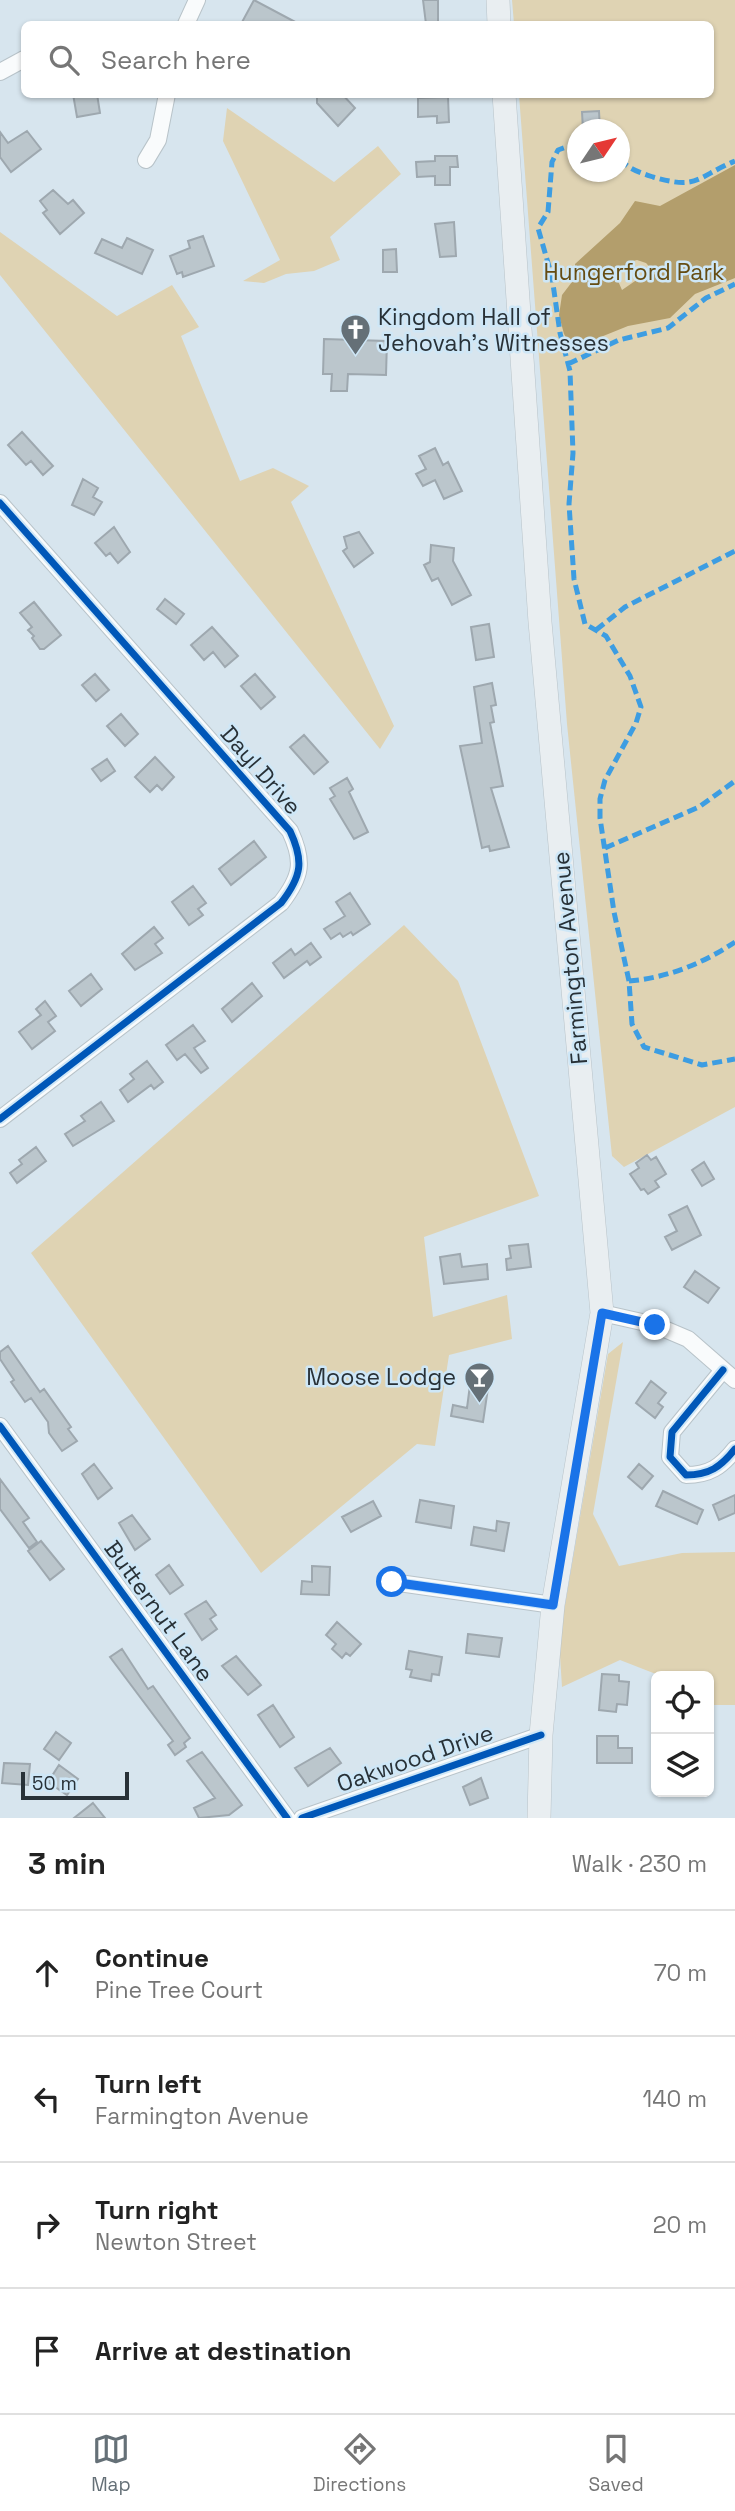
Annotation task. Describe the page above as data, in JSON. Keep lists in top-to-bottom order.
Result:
{
  "streets": {
    "main road": ["Farmington Avenue"],
    "street": ["Dayl Drive", "Butternut Lane", "Oakwood Drive"]
  },
  "crossings": [
    ["Farmington Avenue", "Oakwood Drive"]
  ],
  "parks": ["Hungerford Park"],
  "places": {
    "church": ["Kingdom Hall of Jehovah's Witnesses"],
    "bar": ["Moose Lodge"]
  },
  "scale_bar": "50 m",
  "north": "top right",
  "page": {
    "search": "Search here",
    "scale": "50 m",
    "heading": ["3 min", "Walk · 230 m"],
    "list": [
      ["Continue", "Pine Tree Court", "70 m"],
      ["Turn left", "Farmington Avenue", "140 m"],
      ["Turn right", "Newton Street", "20 m"],
      "Arrive at destination"
    ],
    "nav": ["Map", "Directions", "Saved"]
  }
}
